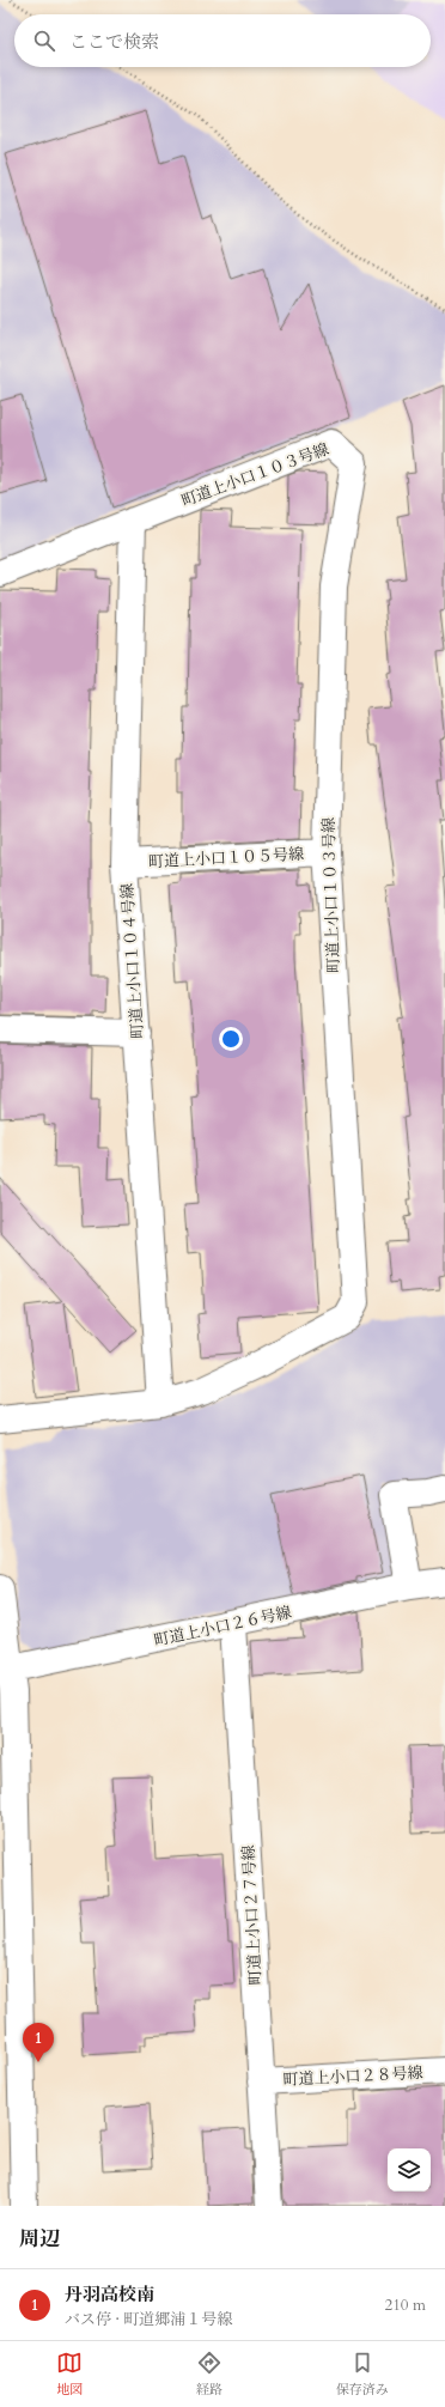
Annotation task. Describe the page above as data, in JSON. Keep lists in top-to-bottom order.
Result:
{
  "streets": {
    "street": [
      "町道上小口１０３号線",
      "町道上小口１０５号線",
      "町道上小口１０４号線",
      "町道上小口２６号線",
      "町道上小口２７号線",
      "町道上小口２８号線"
    ]
  },
  "crossings": [
    ["町道上小口１０３号線", "町道上小口１０５号線"],
    ["町道上小口１０３号線", "町道上小口１０４号線"],
    ["町道上小口１０５号線", "町道上小口１０４号線"],
    ["町道上小口２６号線", "町道上小口２７号線"],
    ["町道上小口２７号線", "町道上小口２８号線"]
  ],
  "page": {
    "search": "ここで検索",
    "pins": "1",
    "heading": "周辺",
    "list": [
      {
        "mark": "1",
        "name": "丹羽高校南",
        "note": "バス停 · 町道郷浦１号線",
        "value": "210 m"
      }
    ],
    "nav": ["地図", "経路", "保存済み"]
  }
}
